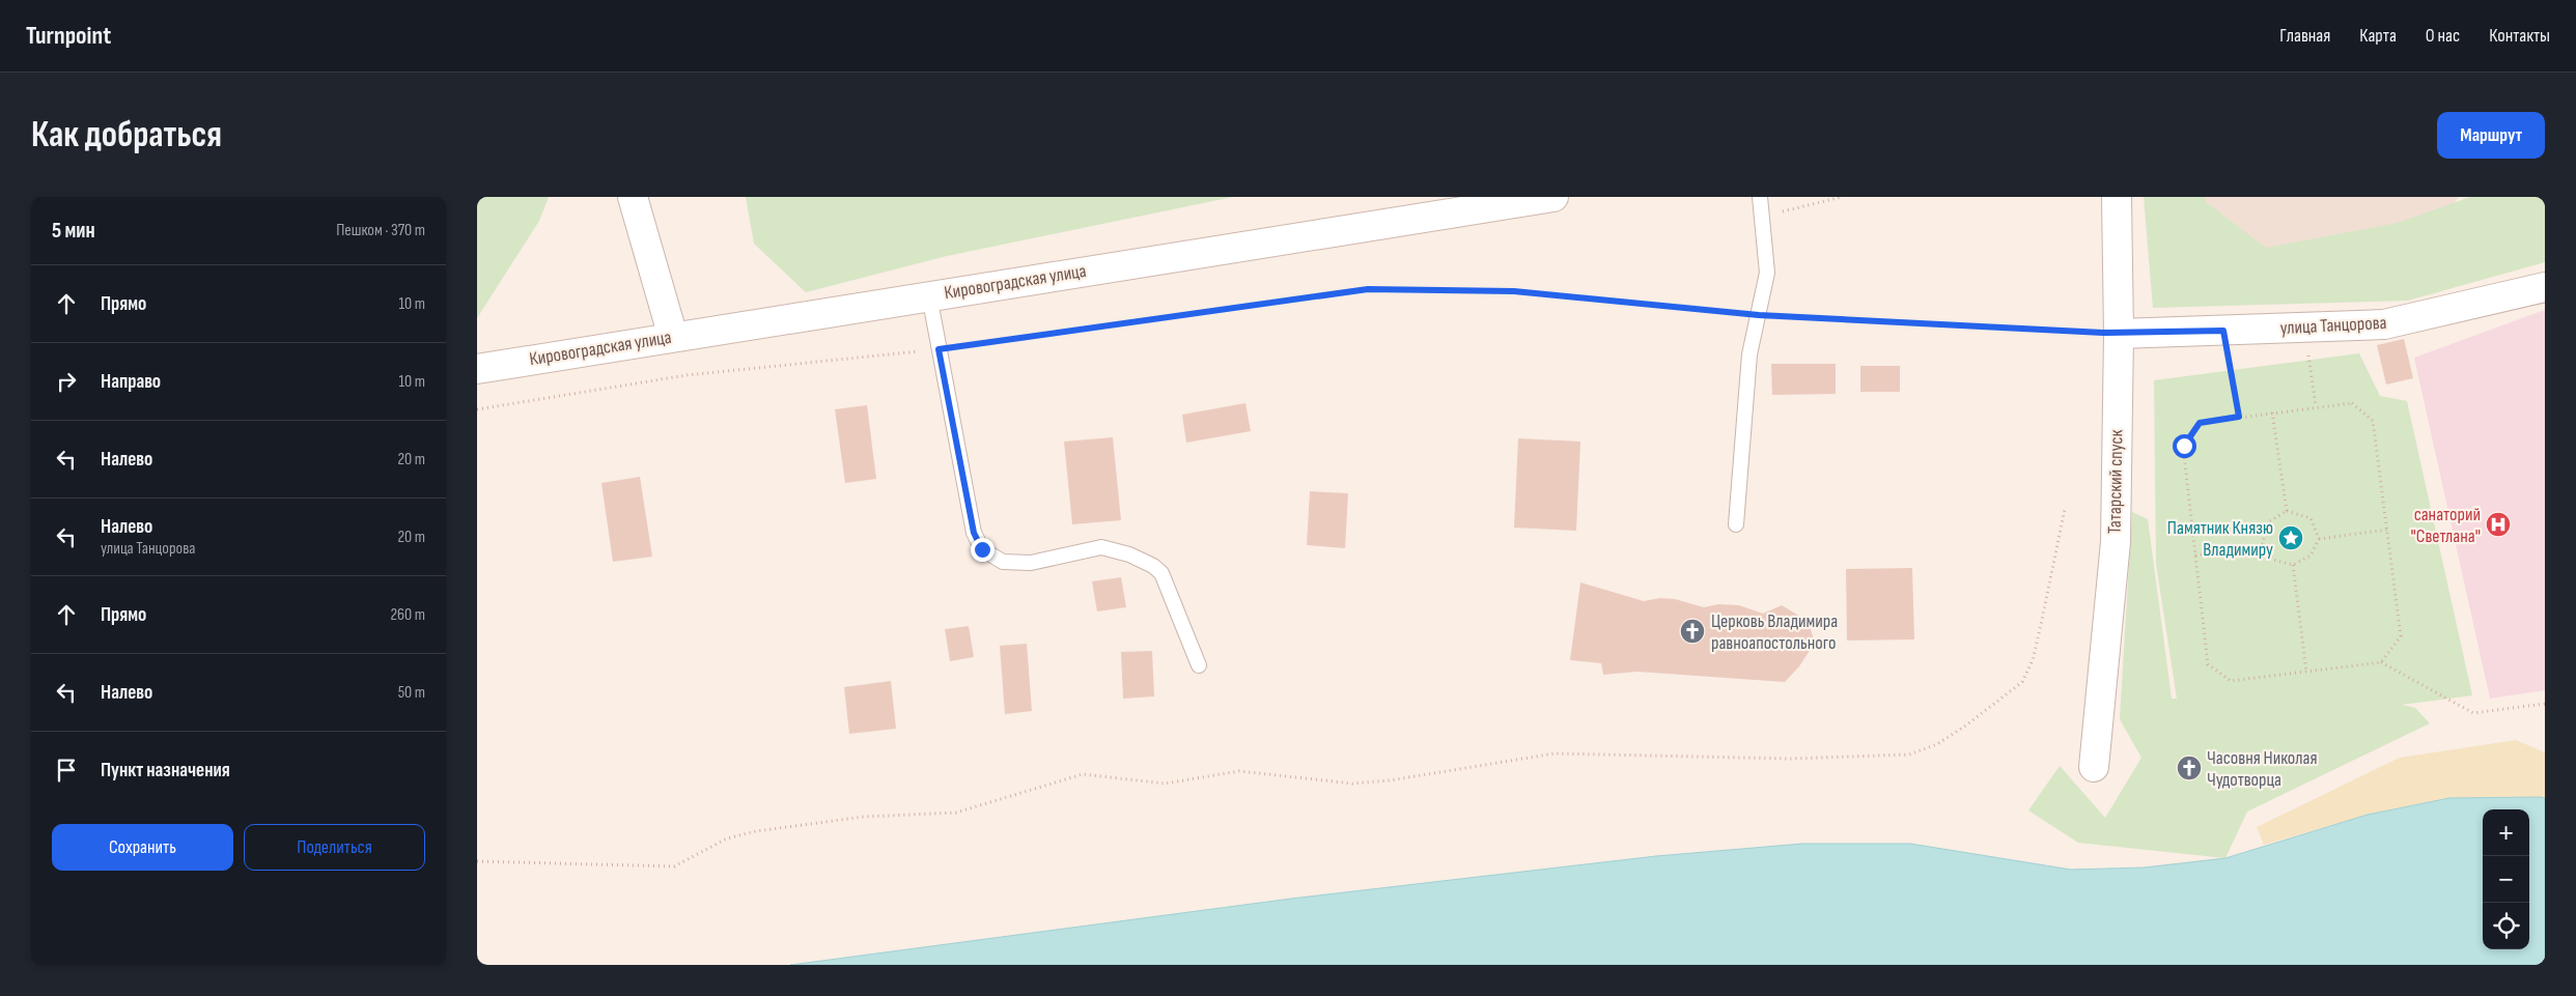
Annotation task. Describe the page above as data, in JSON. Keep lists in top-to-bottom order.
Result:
{
  "streets": {
    "street": ["Кировоградская улица", "улица Танцорова", "Татарский спуск"]
  },
  "crossings": [
    ["улица Танцорова", "Татарский спуск"]
  ],
  "places": {
    "hospital": ["санаторий \"Светлана\""],
    "place": ["Памятник Князю Владимиру"],
    "church": ["Церковь Владимира равноапостольного", "Часовня Николая Чудотворца"]
  },
  "page": {
    "header": "Turnpoint",
    "nav": [
      "Главная",
      "Карта",
      "О нас",
      "Контакты"
    ],
    "buttons": [
      "Маршрут",
      ["Сохранить", "Поделиться"]
    ],
    "title": "Как добраться",
    "heading": ["5 мин", "Пешком · 370 m"],
    "list": [
      ["Прямо", "10 m"],
      ["Направо", "10 m"],
      ["Налево", "20 m"],
      ["Налево", "улица Танцорова", "20 m"],
      ["Прямо", "260 m"],
      ["Налево", "50 m"],
      "Пункт назначения"
    ],
    "map_buttons": ["+", "−"]
  }
}
